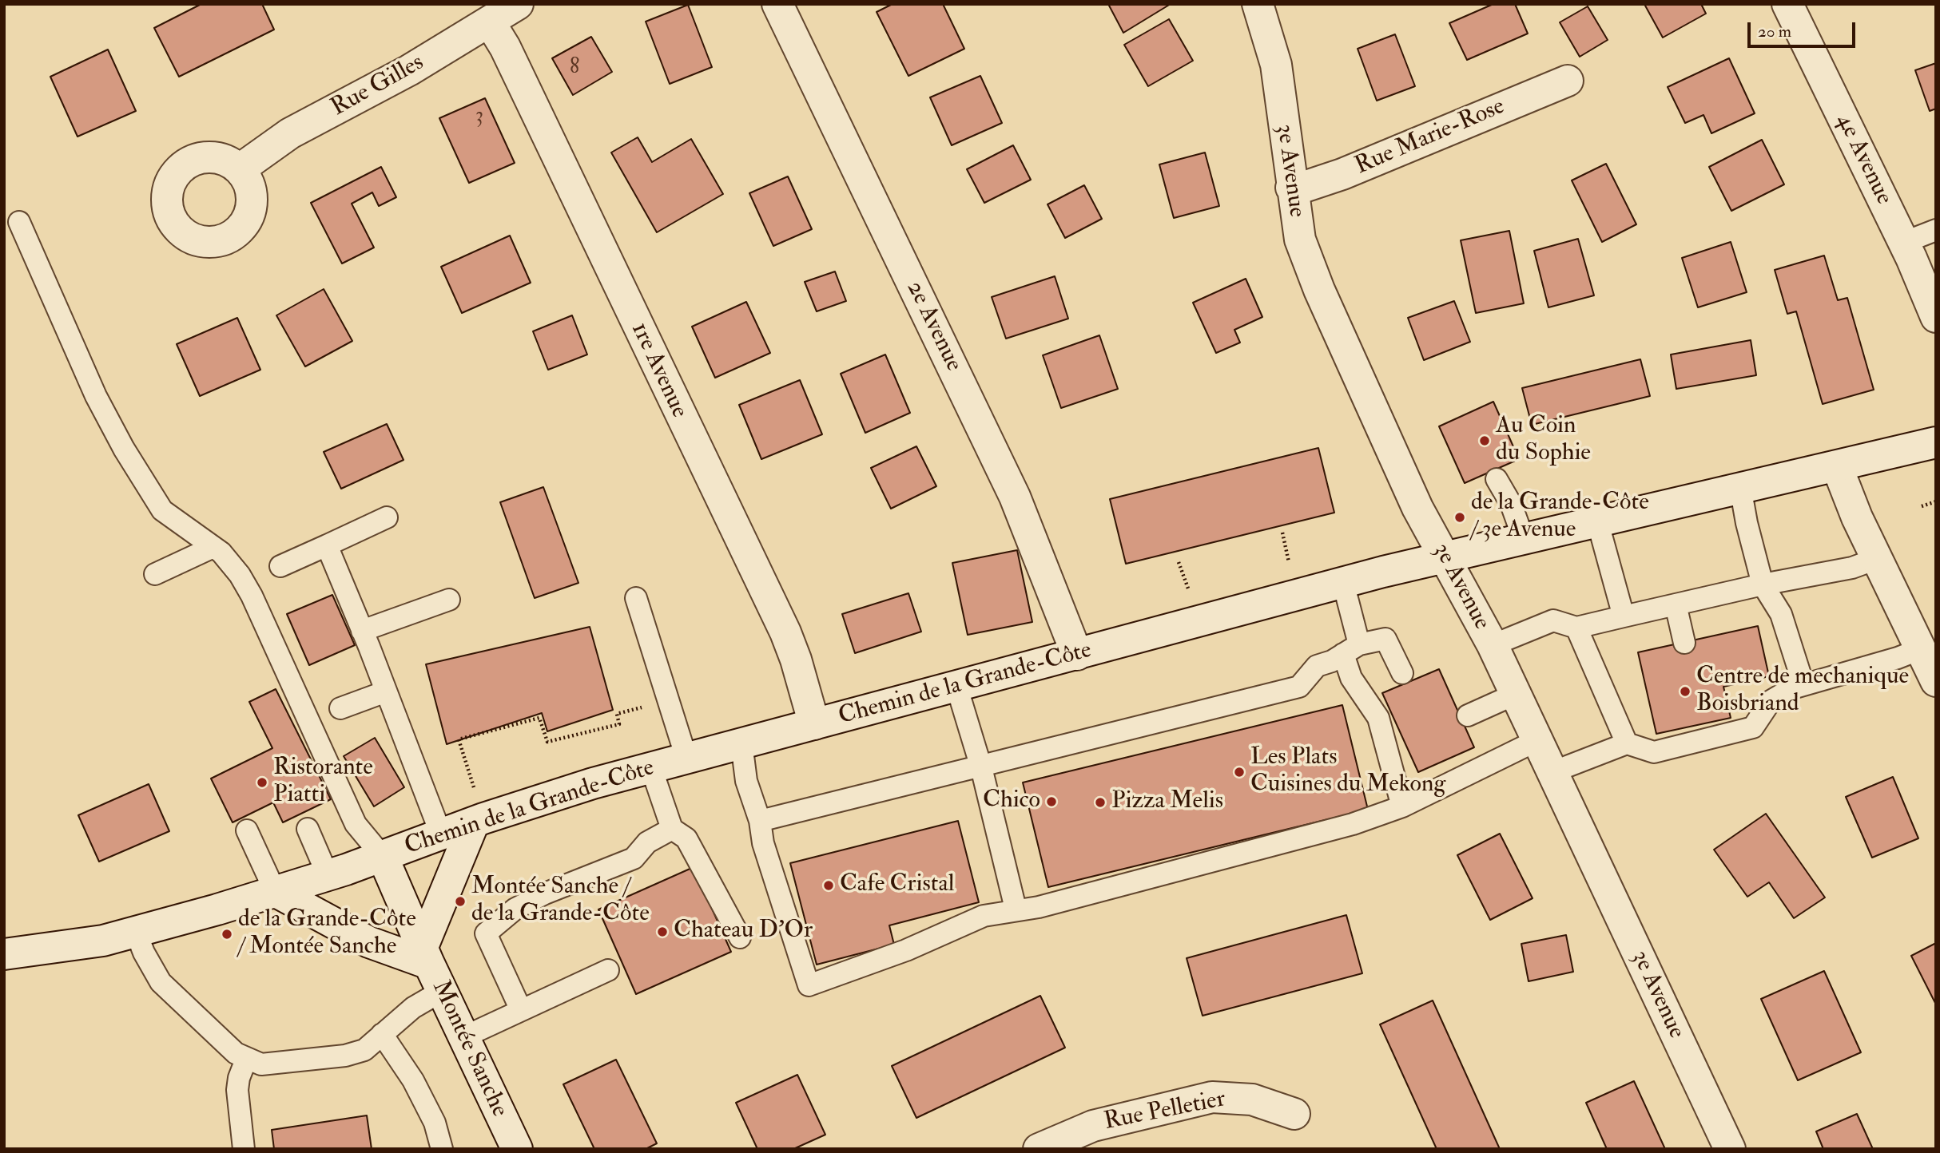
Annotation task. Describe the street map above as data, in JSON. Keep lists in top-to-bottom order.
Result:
{
  "streets": {
    "street": [
      "Rue Gilles",
      "Rue Marie-Rose",
      "4e Avenue",
      "3e Avenue",
      "2e Avenue",
      "1re Avenue",
      "Chemin de la Grande-Côte",
      "Montée Sanche",
      "Rue Pelletier"
    ]
  },
  "crossings": [
    ["Rue Gilles", "1re Avenue"],
    ["Rue Marie-Rose", "3e Avenue"],
    ["3e Avenue", "Chemin de la Grande-Côte"],
    ["2e Avenue", "Chemin de la Grande-Côte"],
    ["1re Avenue", "Chemin de la Grande-Côte"],
    ["Chemin de la Grande-Côte", "Montée Sanche"]
  ],
  "places": [
    "Au Coin du Sophie",
    "de la Grande-Côte / 3e Avenue",
    "Centre de mechanique Boisbriand",
    "Les Plats Cuisines du Mekong",
    "Ristorante Piatti",
    "Chico",
    "Pizza Melis",
    "Cafe Cristal",
    "Montée Sanche / de la Grande-Côte",
    "Chateau D'Or",
    "de la Grande-Côte / Montée Sanche"
  ],
  "house_numbers": ["8", "3"],
  "scale_bar": "20 m"
}
